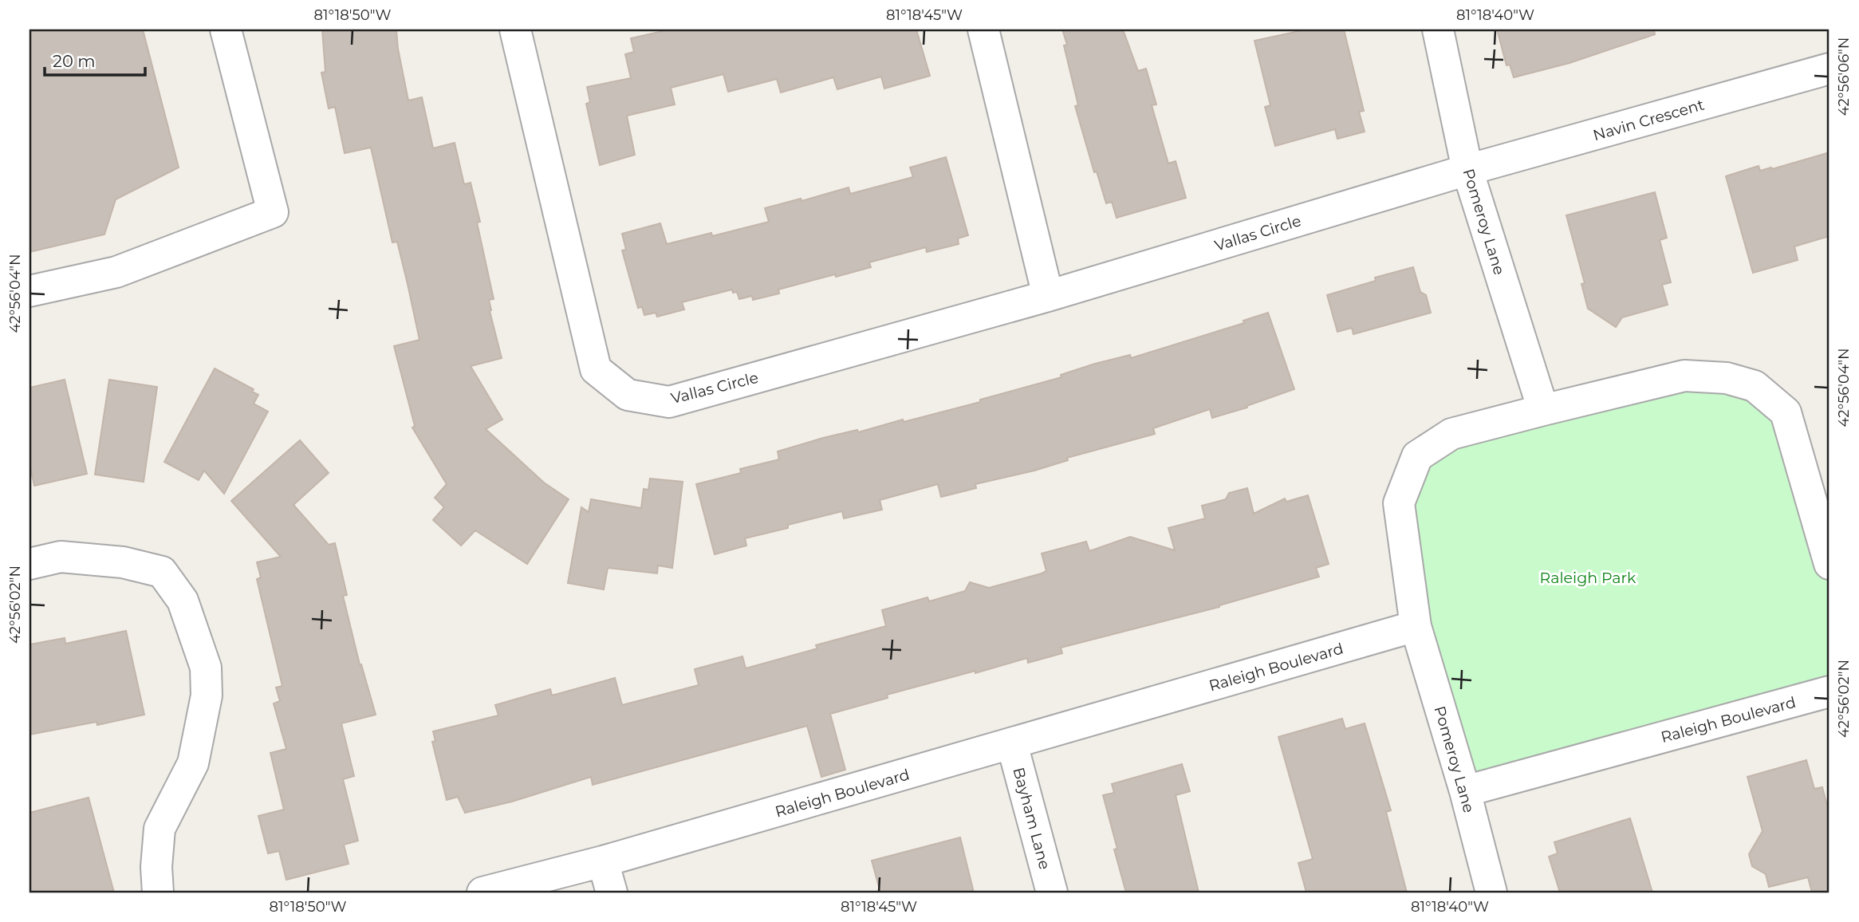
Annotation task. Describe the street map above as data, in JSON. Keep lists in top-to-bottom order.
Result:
{
  "streets": {
    "street": [
      "Navin Crescent",
      "Pomeroy Lane",
      "Vallas Circle",
      "Raleigh Boulevard",
      "Bayham Lane"
    ]
  },
  "crossings": [
    ["Navin Crescent", "Pomeroy Lane"],
    ["Navin Crescent", "Vallas Circle"],
    ["Pomeroy Lane", "Vallas Circle"],
    ["Pomeroy Lane", "Raleigh Boulevard"],
    ["Raleigh Boulevard", "Bayham Lane"]
  ],
  "parks": ["Raleigh Park"],
  "scale_bar": "20 m",
  "coordinates": [
    "81°18'50\"W",
    "81°18'45\"W",
    "81°18'40\"W",
    "42°56'06\"N",
    "42°56'04\"N",
    "42°56'02\"N"
  ]
}
